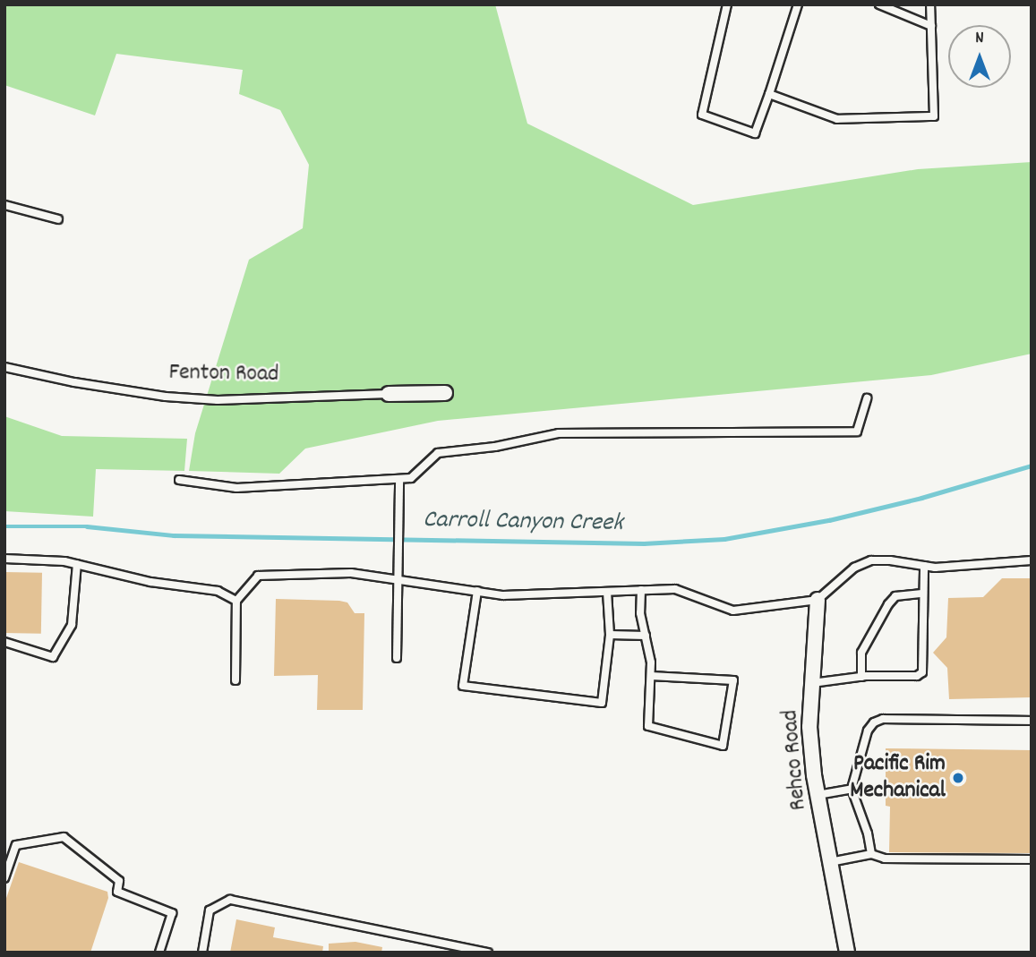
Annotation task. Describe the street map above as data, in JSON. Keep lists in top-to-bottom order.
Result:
{
  "streets": {
    "street": ["Fenton Road", "Rehco Road"]
  },
  "water": ["Carroll Canyon Creek"],
  "places": ["Pacific Rim Mechanical"],
  "north": "top"
}
